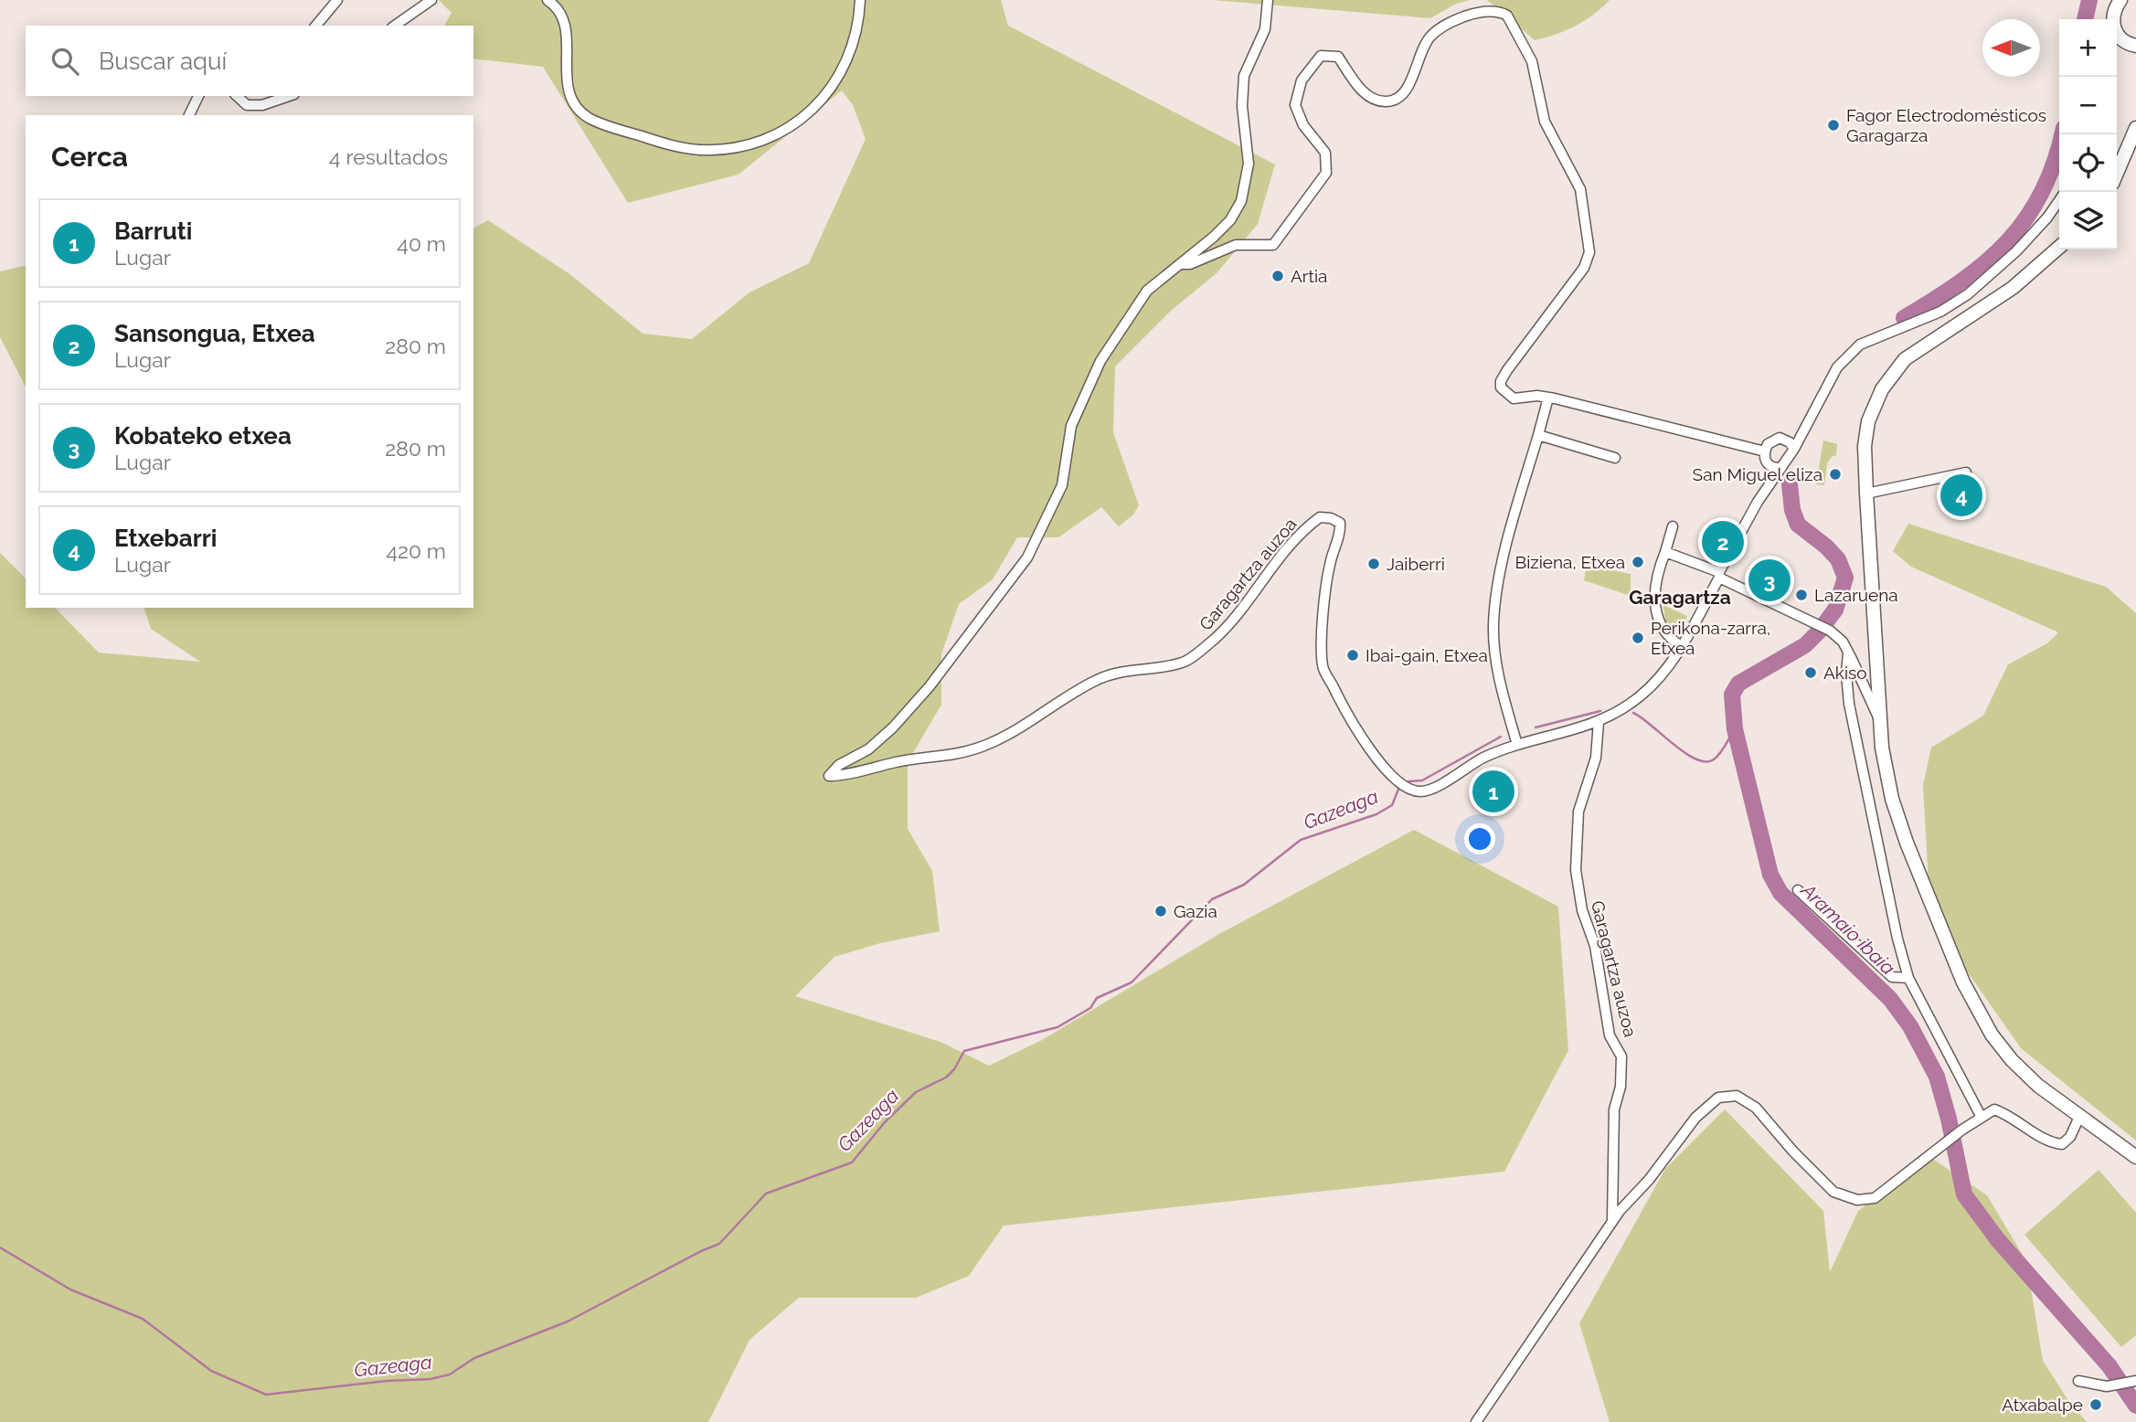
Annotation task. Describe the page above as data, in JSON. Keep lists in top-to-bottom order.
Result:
{
  "streets": {
    "street": ["Garagartza auzoa"]
  },
  "districts": ["Garagartza"],
  "water": ["Gazeaga", "Aramaio ibaia"],
  "places": [
    "Fagor Electrodomésticos Garagarza",
    "Artia",
    "San Miguel eliza",
    "Biziena, Etxea",
    "Jaiberri",
    "Lazaruena",
    "Perikona-zarra, Etxea",
    "Ibai-gain, Etxea",
    "Akiso",
    "Gazia",
    "Atxabalpe"
  ],
  "north": "left",
  "page": {
    "map_buttons": ["+", "−"],
    "search": "Buscar aquí",
    "heading": ["Cerca", "4 resultados"],
    "list": [
      {
        "mark": "1",
        "name": "Barruti",
        "note": "Lugar",
        "value": "40 m"
      },
      {
        "mark": "2",
        "name": "Sansongua, Etxea",
        "note": "Lugar",
        "value": "280 m"
      },
      {
        "mark": "3",
        "name": "Kobateko etxea",
        "note": "Lugar",
        "value": "280 m"
      },
      {
        "mark": "4",
        "name": "Etxebarri",
        "note": "Lugar",
        "value": "420 m"
      }
    ],
    "pins": [
      "4",
      "2",
      "3",
      "1"
    ]
  }
}
